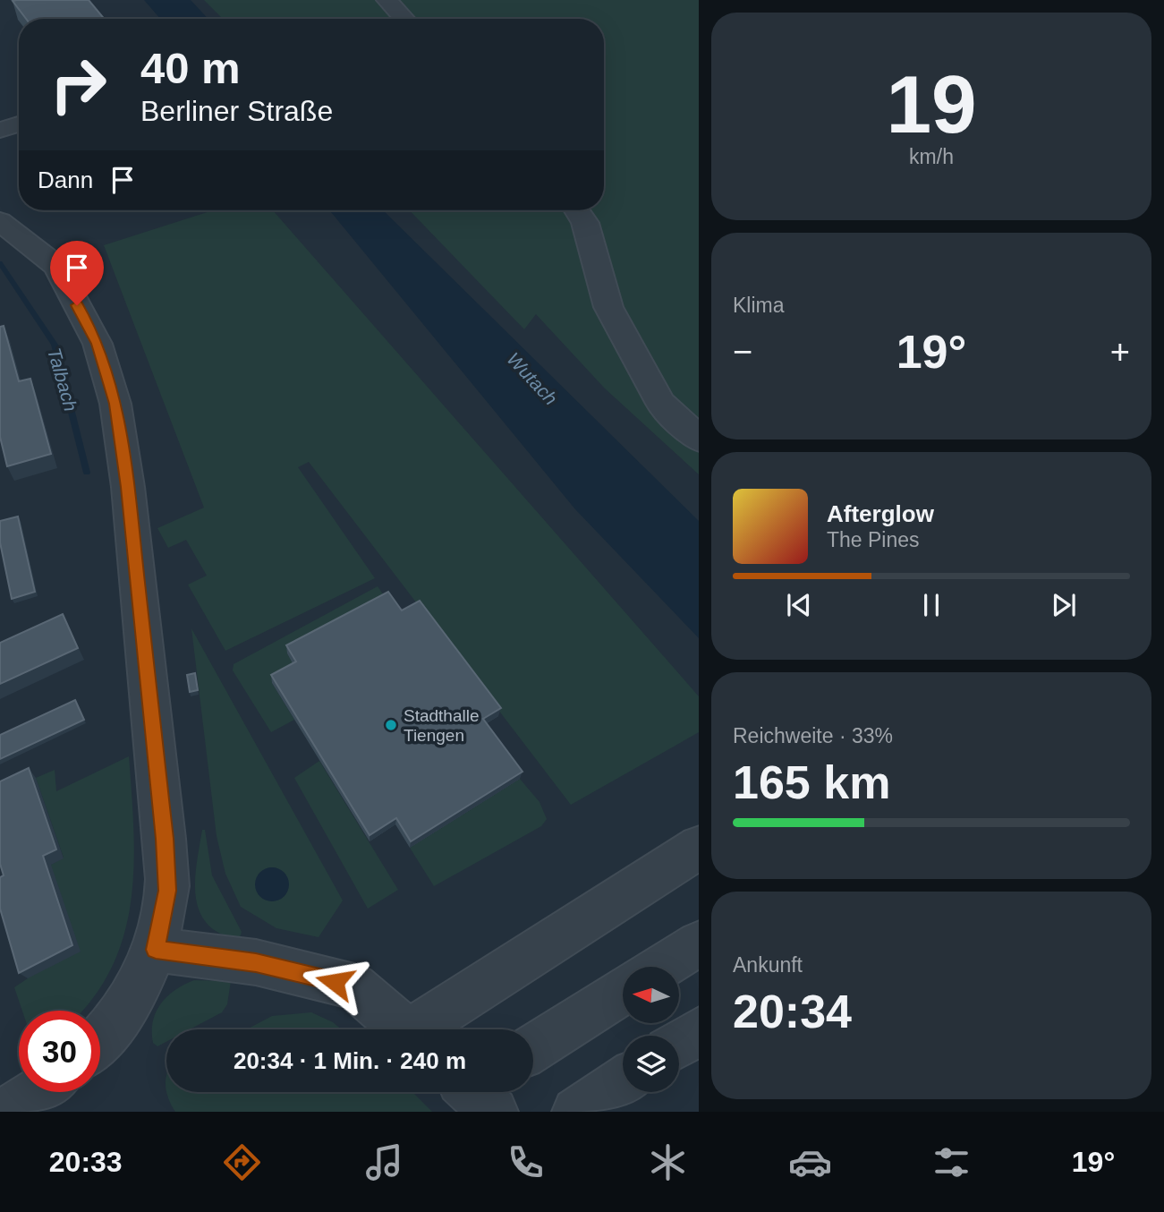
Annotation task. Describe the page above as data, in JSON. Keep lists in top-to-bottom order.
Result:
{
  "water": ["Wutach", "Talbach"],
  "places": ["Stadthalle Tiengen"],
  "north": "left",
  "page": {
    "tile": [
      ["19", "km/h"],
      "Klima",
      ["Reichweite · 33%", "165 km"],
      ["Ankunft", "20:34"]
    ],
    "turn": ["40 m", "Berliner Straße"],
    "then": "Dann",
    "heat": ["−", "19°", "+"],
    "song": ["Afterglow", "The Pines"],
    "limit": "30",
    "trip": "20:34 · 1 Min. · 240 m",
    "tabs": ["20:33", "19°"]
  }
}
